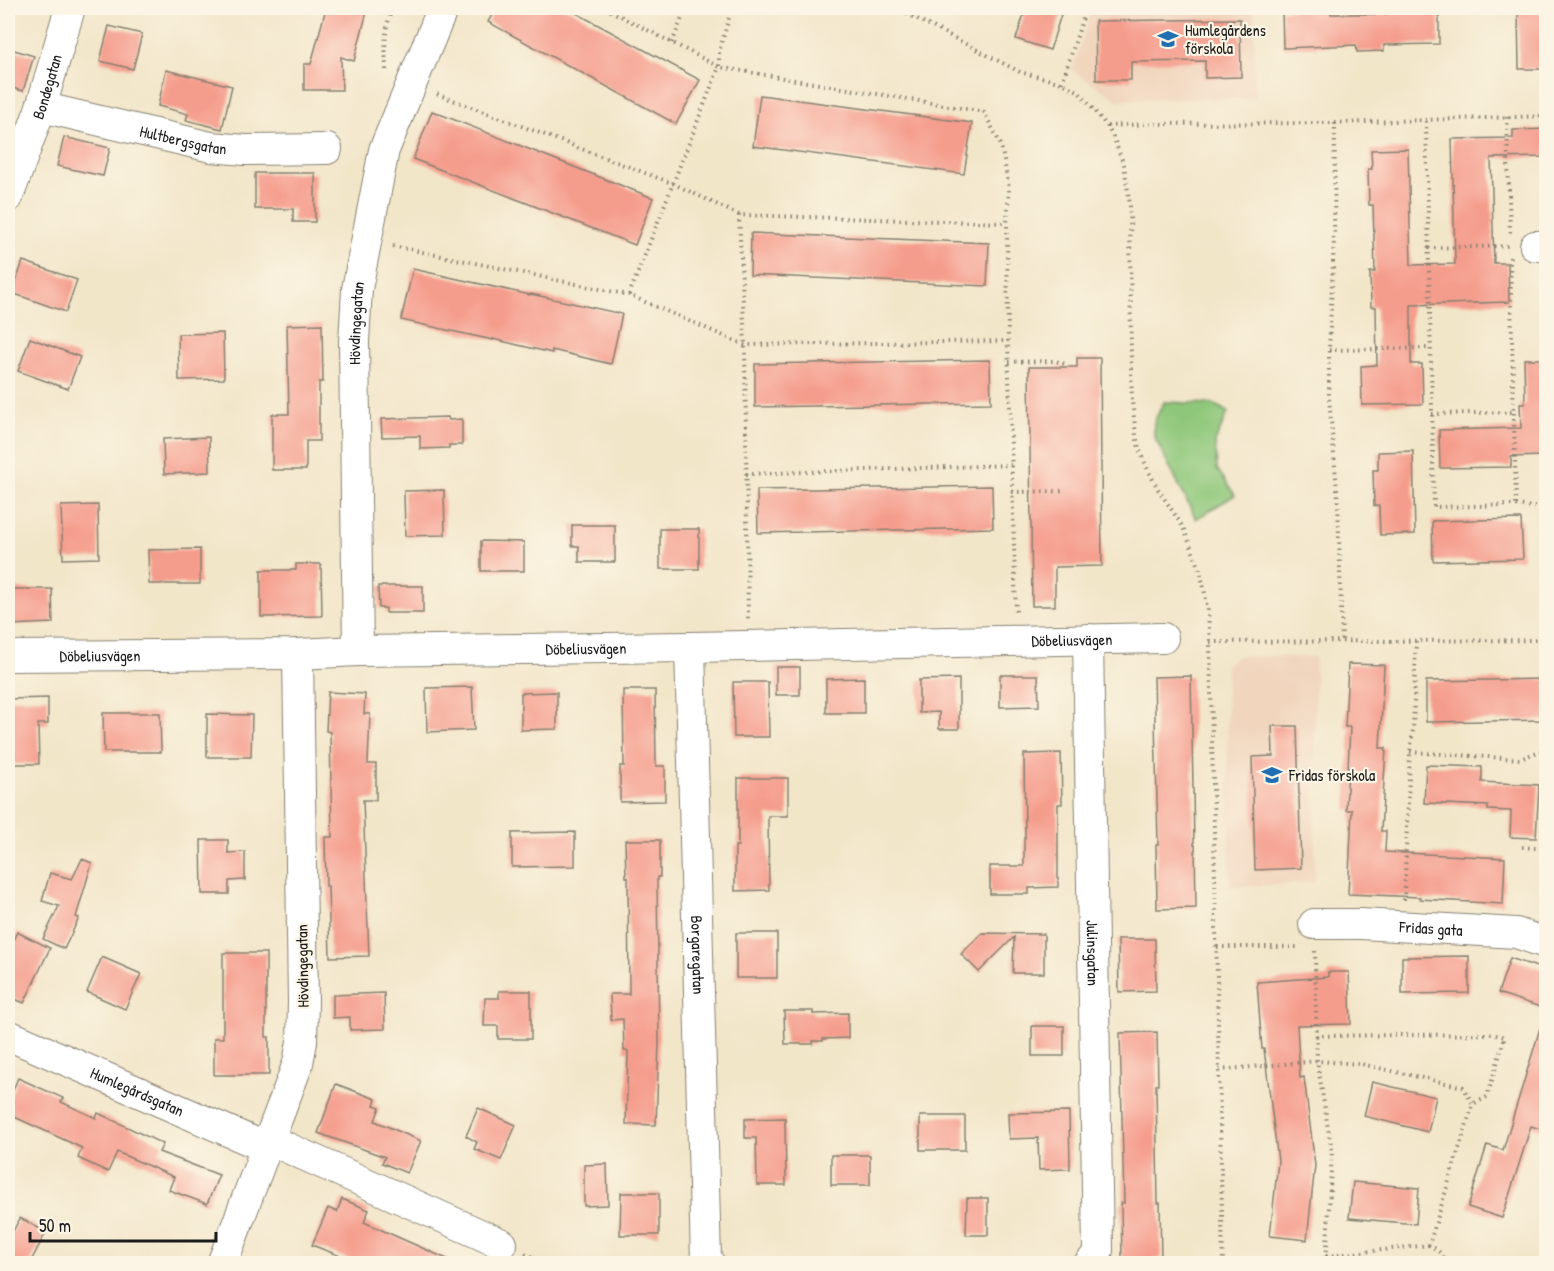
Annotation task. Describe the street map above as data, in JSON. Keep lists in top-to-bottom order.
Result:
{
  "streets": {
    "street": [
      "Bondegatan",
      "Hultbergsgatan",
      "Hövdingegatan",
      "Döbeliusvägen",
      "Fridas gata",
      "Julinsgatan",
      "Borgaregatan",
      "Humlegårdsgatan"
    ]
  },
  "crossings": [
    ["Bondegatan", "Hultbergsgatan"],
    ["Hövdingegatan", "Döbeliusvägen"],
    ["Hövdingegatan", "Humlegårdsgatan"],
    ["Döbeliusvägen", "Julinsgatan"],
    ["Döbeliusvägen", "Borgaregatan"]
  ],
  "places": {
    "school or university": ["Humlegårdens förskola", "Fridas förskola"]
  },
  "scale_bar": "50 m"
}
